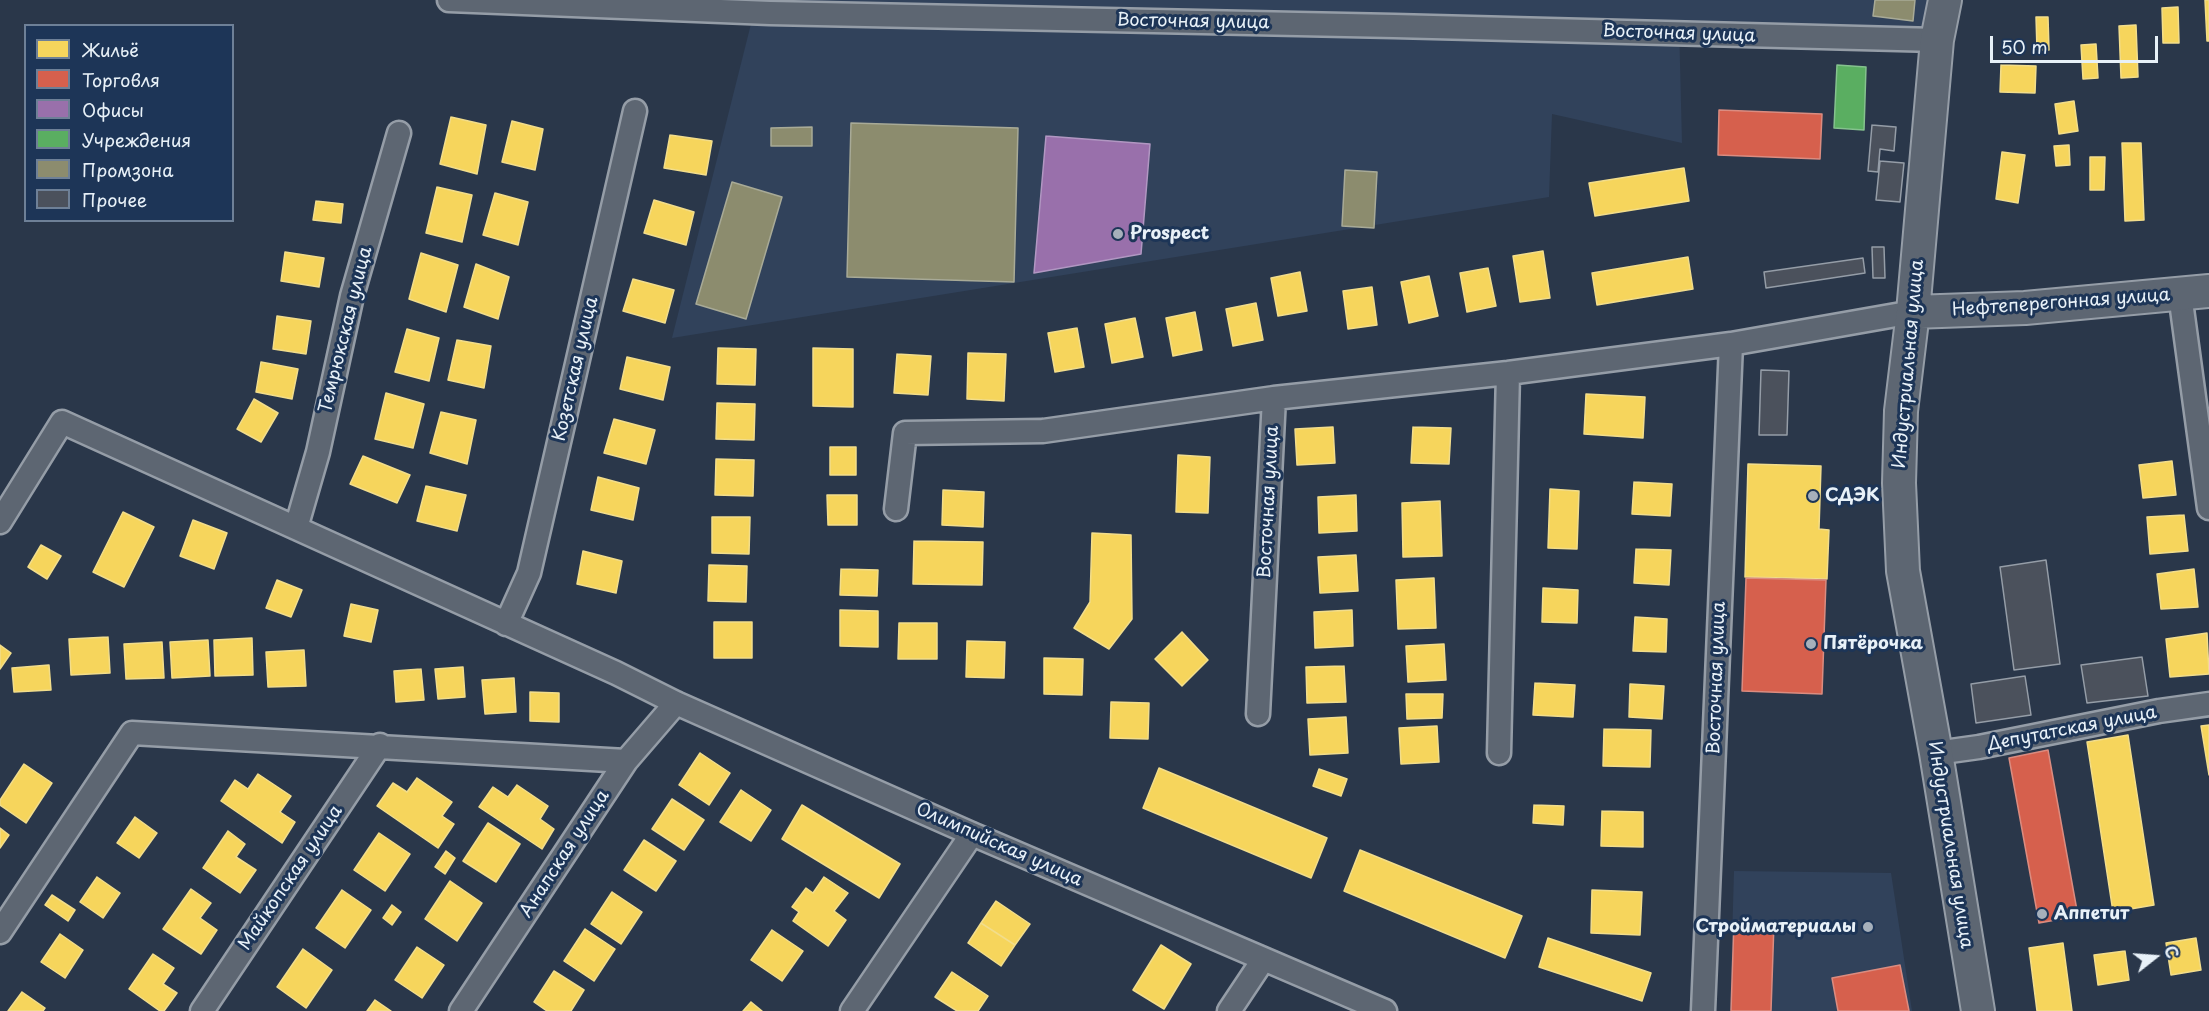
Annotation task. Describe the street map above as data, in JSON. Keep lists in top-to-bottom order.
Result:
{
  "streets": {
    "street": [
      "Восточная улица",
      "Нефтеперегонная улица",
      "Темрюкская улица",
      "Индустриальная улица",
      "Козетская улица",
      "Депутатская улица",
      "Олимпийская улица",
      "Анапская улица",
      "Майкопская улица"
    ]
  },
  "crossings": [
    ["Восточная улица", "Нефтеперегонная улица"],
    ["Восточная улица", "Индустриальная улица"],
    ["Нефтеперегонная улица", "Индустриальная улица"],
    ["Темрюкская улица", "Олимпийская улица"],
    ["Индустриальная улица", "Депутатская улица"],
    ["Козетская улица", "Олимпийская улица"],
    ["Олимпийская улица", "Анапская улица"]
  ],
  "places": [
    "Prospect",
    "СДЭК",
    "Пятёрочка",
    "Аппетит",
    "Стройматериалы"
  ],
  "legend": [
    "Жильё",
    "Торговля",
    "Офисы",
    "Учреждения",
    "Промзона",
    "Прочее"
  ],
  "scale_bar": "50 m",
  "north": "right"
}
